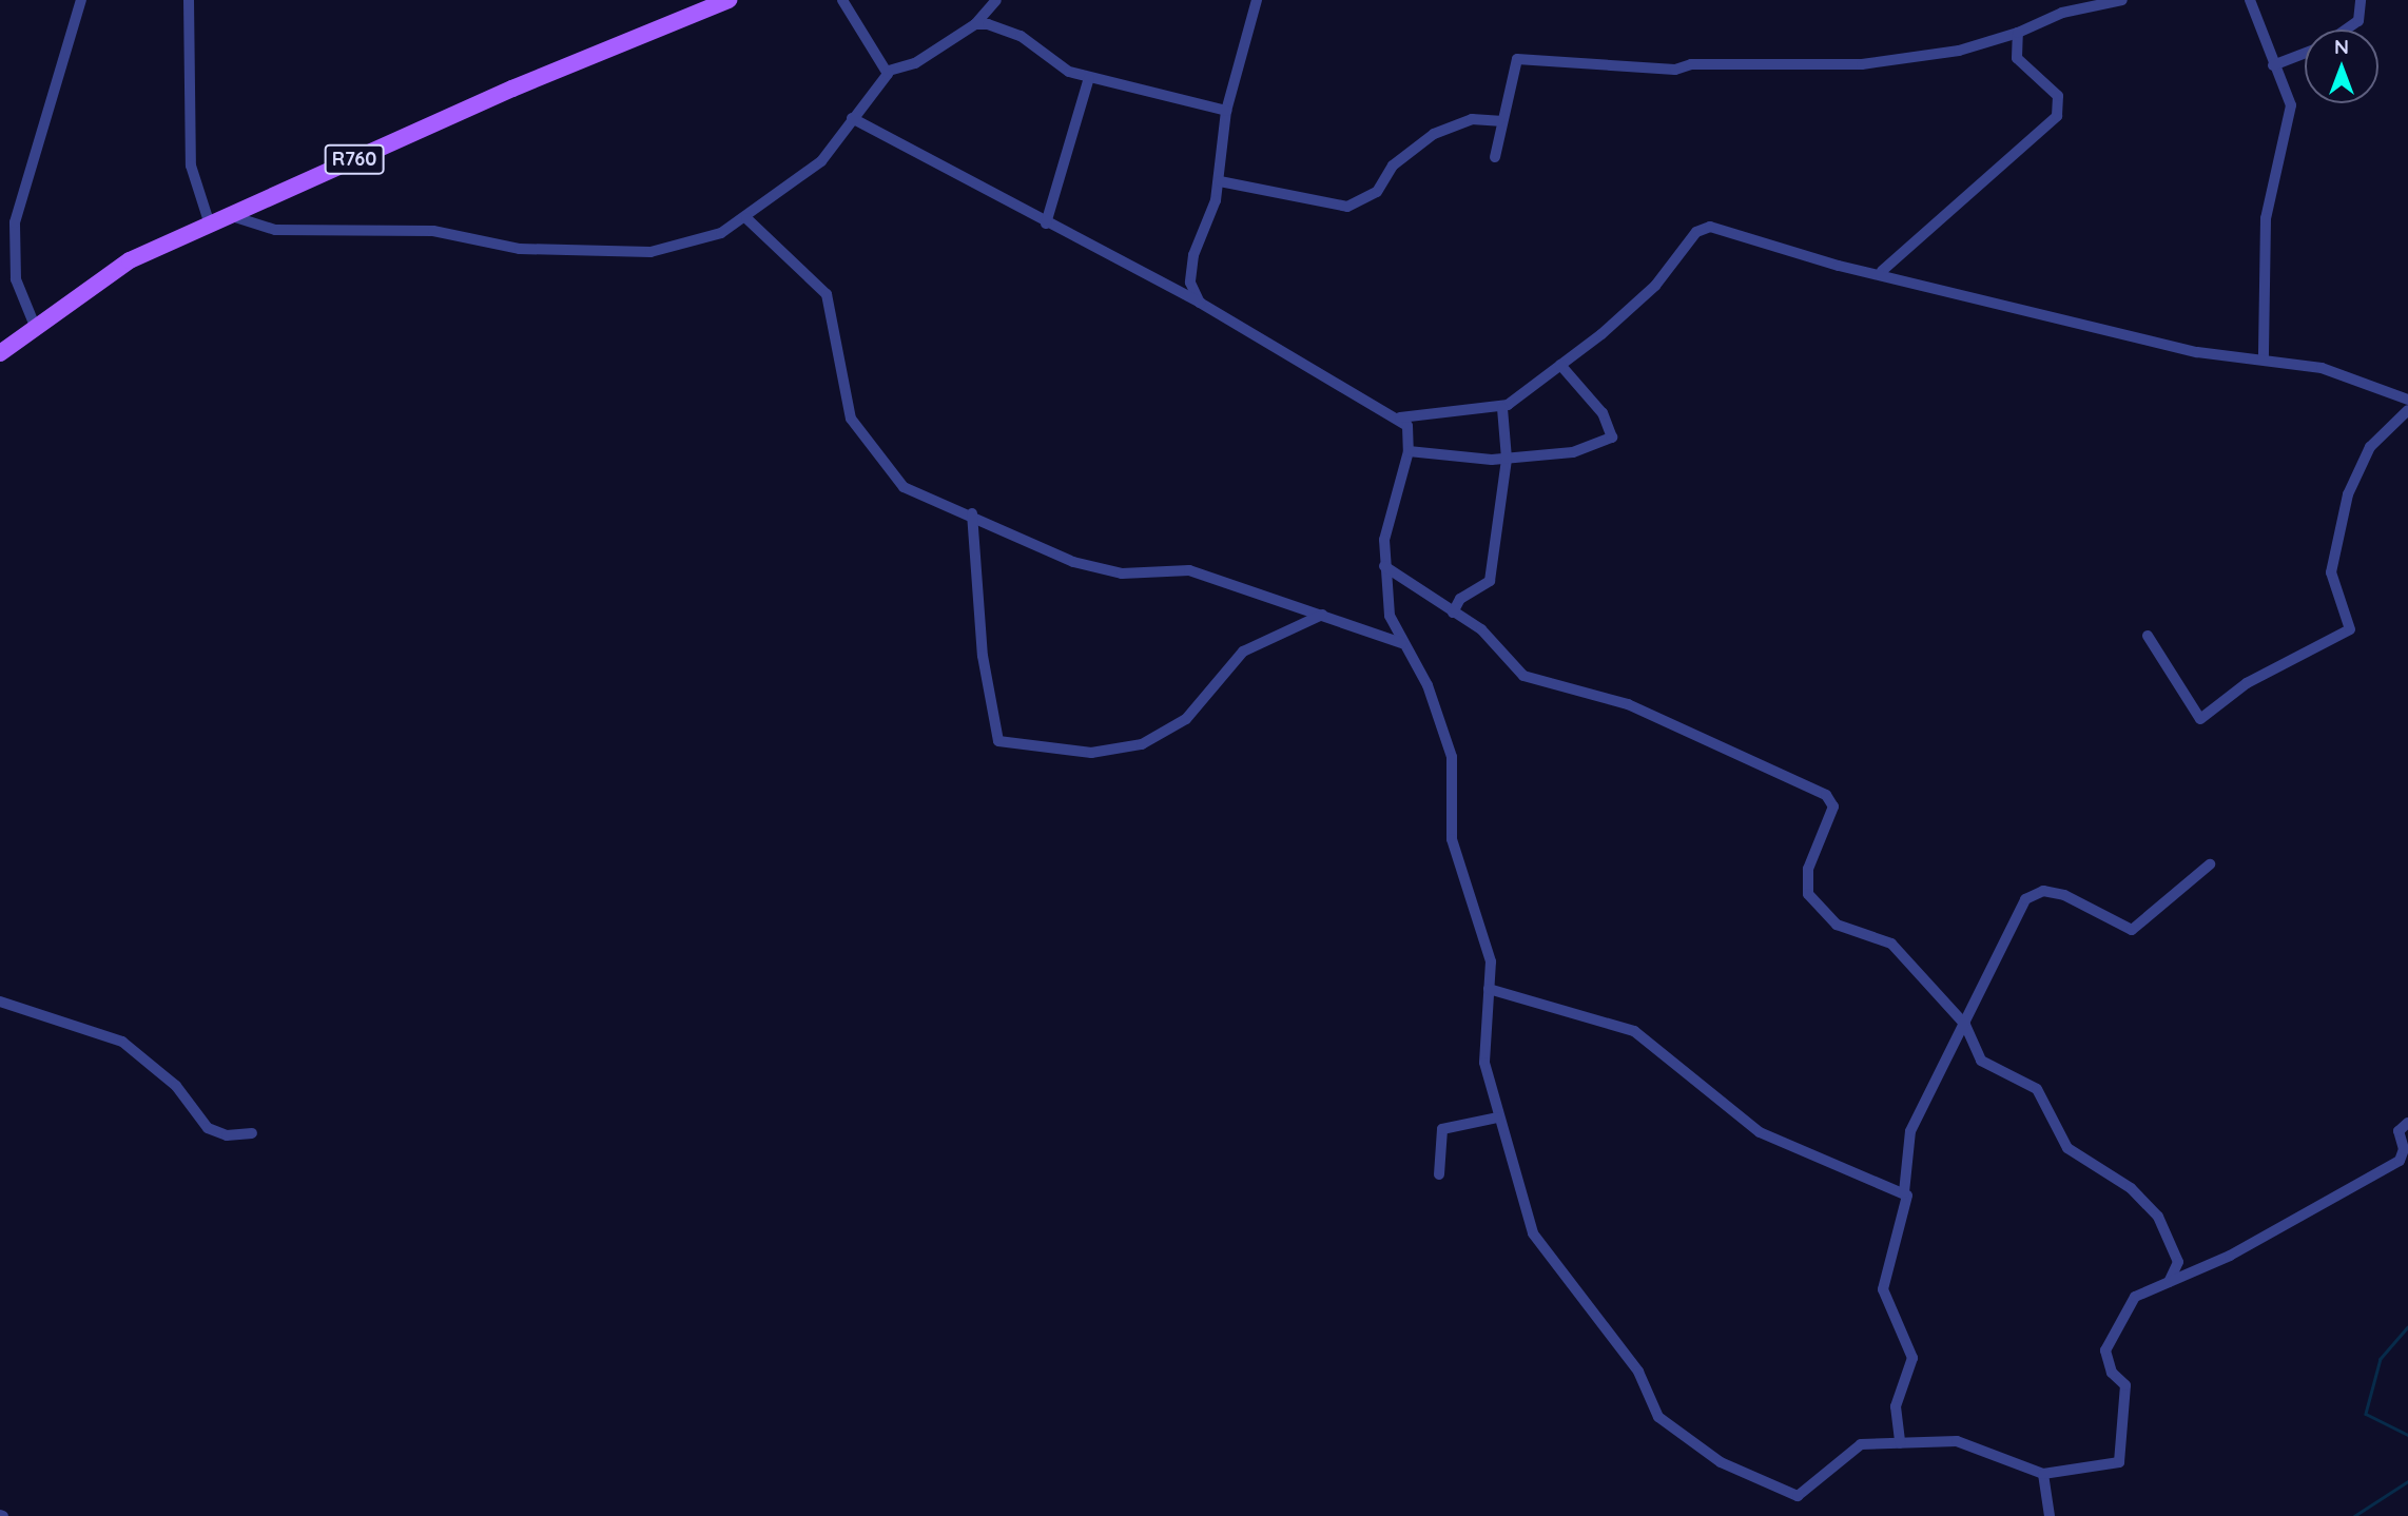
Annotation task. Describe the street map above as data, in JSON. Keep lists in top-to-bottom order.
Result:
{
  "streets": {
    "main road": ["R760"]
  },
  "north": "top"
}
